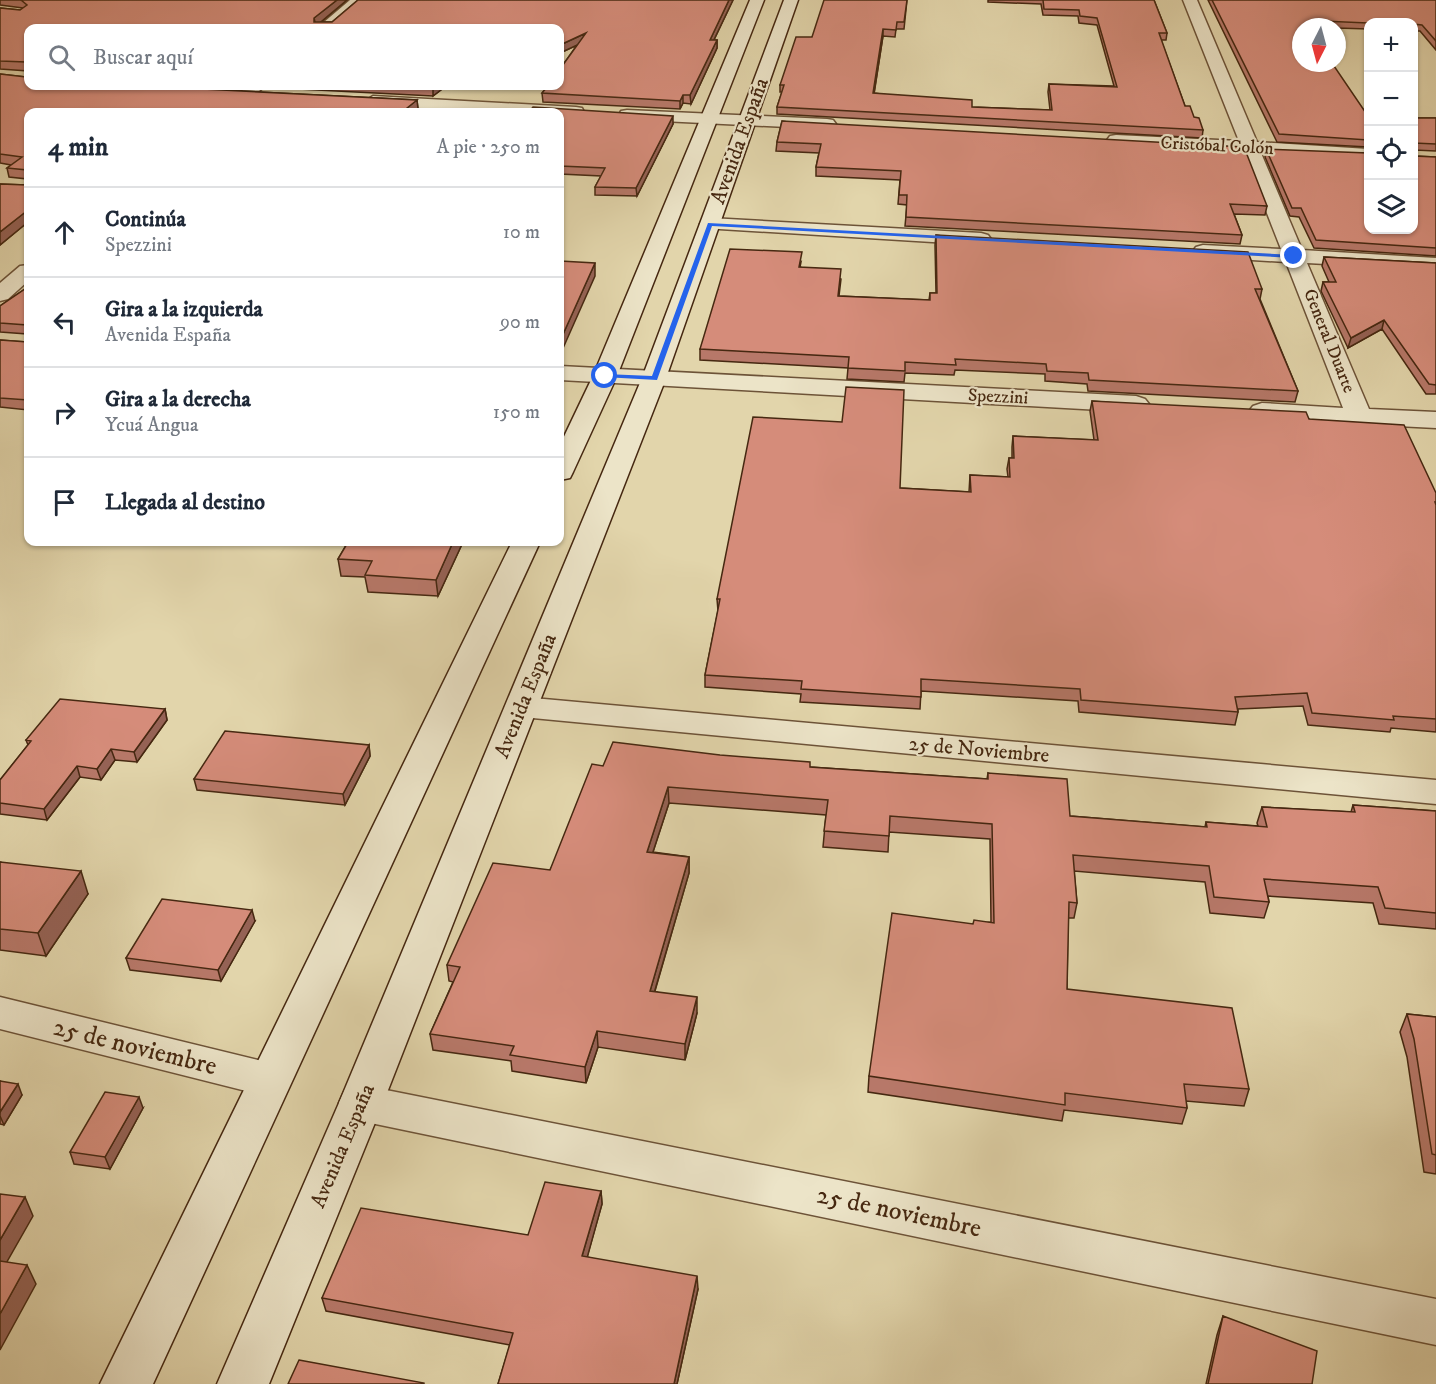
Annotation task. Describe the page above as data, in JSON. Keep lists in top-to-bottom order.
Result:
{
  "streets": {
    "street": [
      "Avenida España",
      "Cristóbal Colón",
      "General Duarte",
      "Spezzini",
      "25 de Noviembre",
      "25 de noviembre"
    ]
  },
  "crossings": [
    ["Avenida España", "Spezzini"],
    ["Avenida España", "25 de Noviembre"],
    ["Avenida España", "25 de noviembre"],
    ["Cristóbal Colón", "General Duarte"]
  ],
  "north": "bottom",
  "page": {
    "map_buttons": ["+", "−"],
    "search": "Buscar aquí",
    "heading": ["4 min", "A pie · 250 m"],
    "list": [
      ["Continúa", "Spezzini", "10 m"],
      ["Gira a la izquierda", "Avenida España", "90 m"],
      ["Gira a la derecha", "Ycuá Angua", "150 m"],
      "Llegada al destino"
    ]
  }
}
